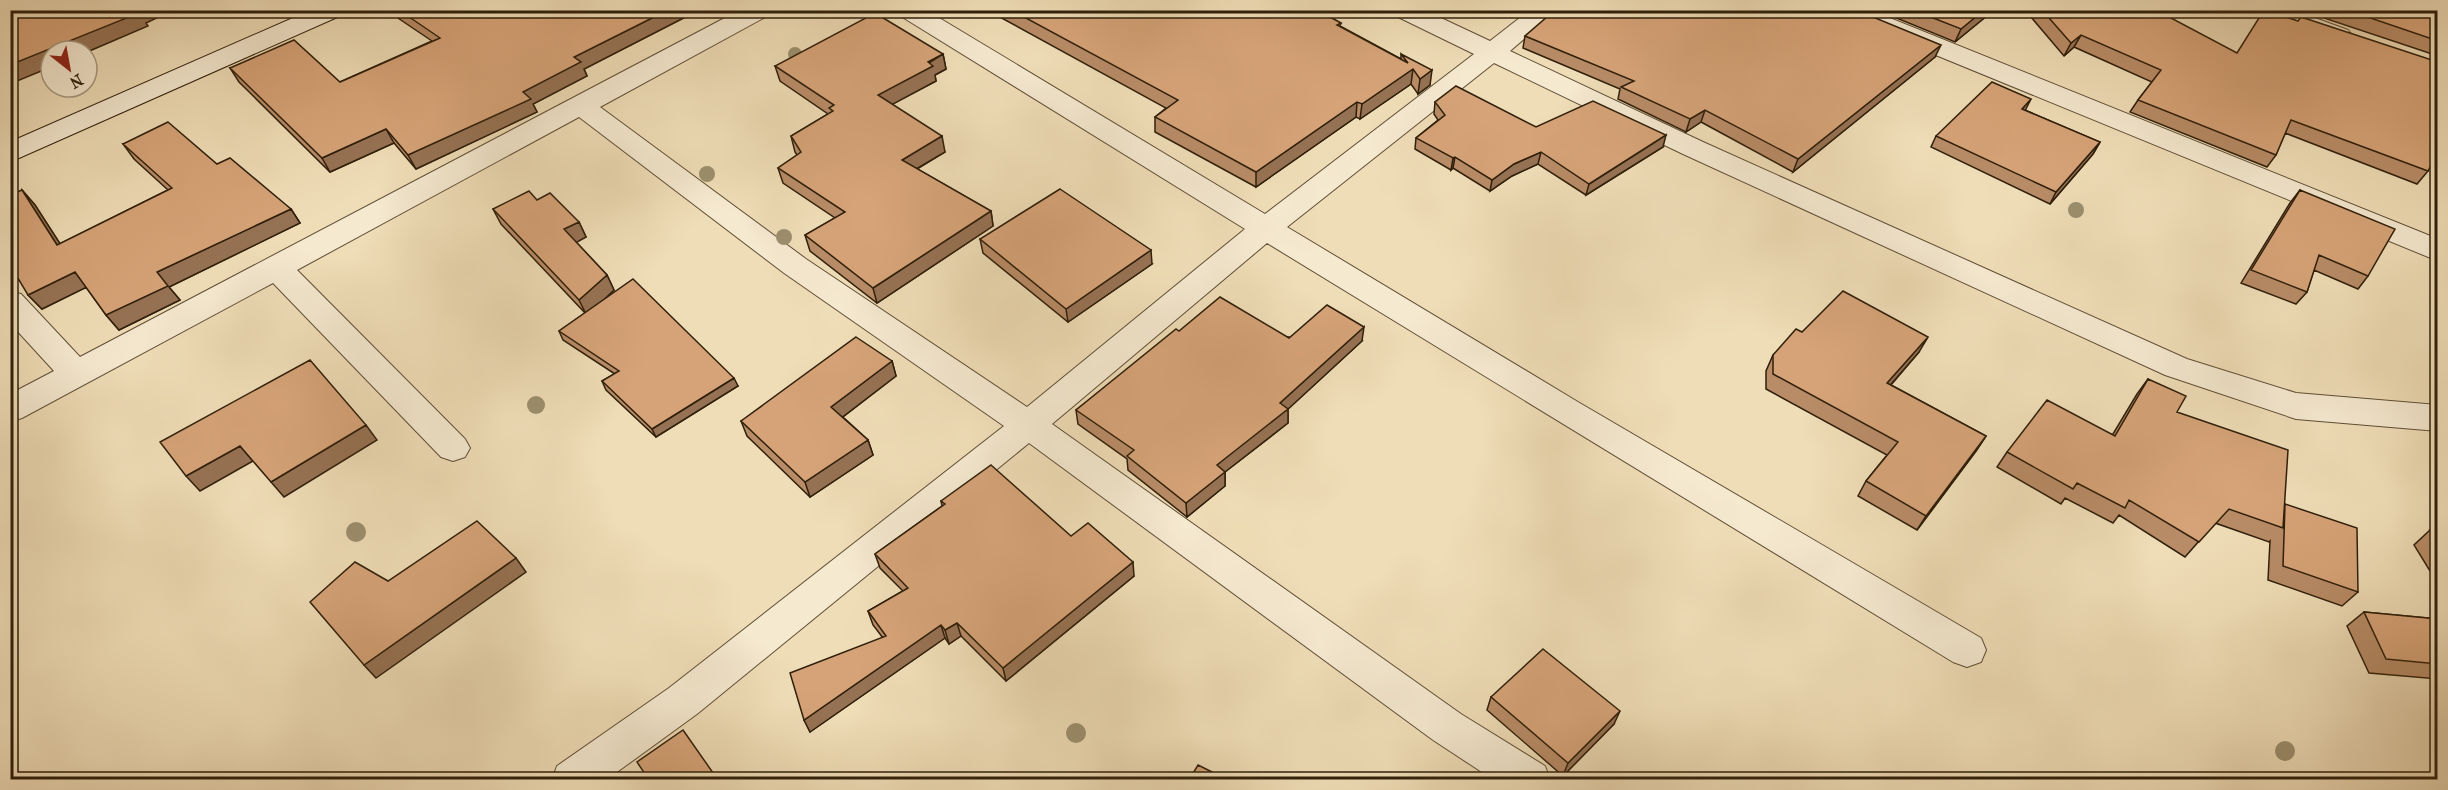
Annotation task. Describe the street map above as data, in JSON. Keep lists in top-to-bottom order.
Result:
{
  "north": "bottom right"
}
